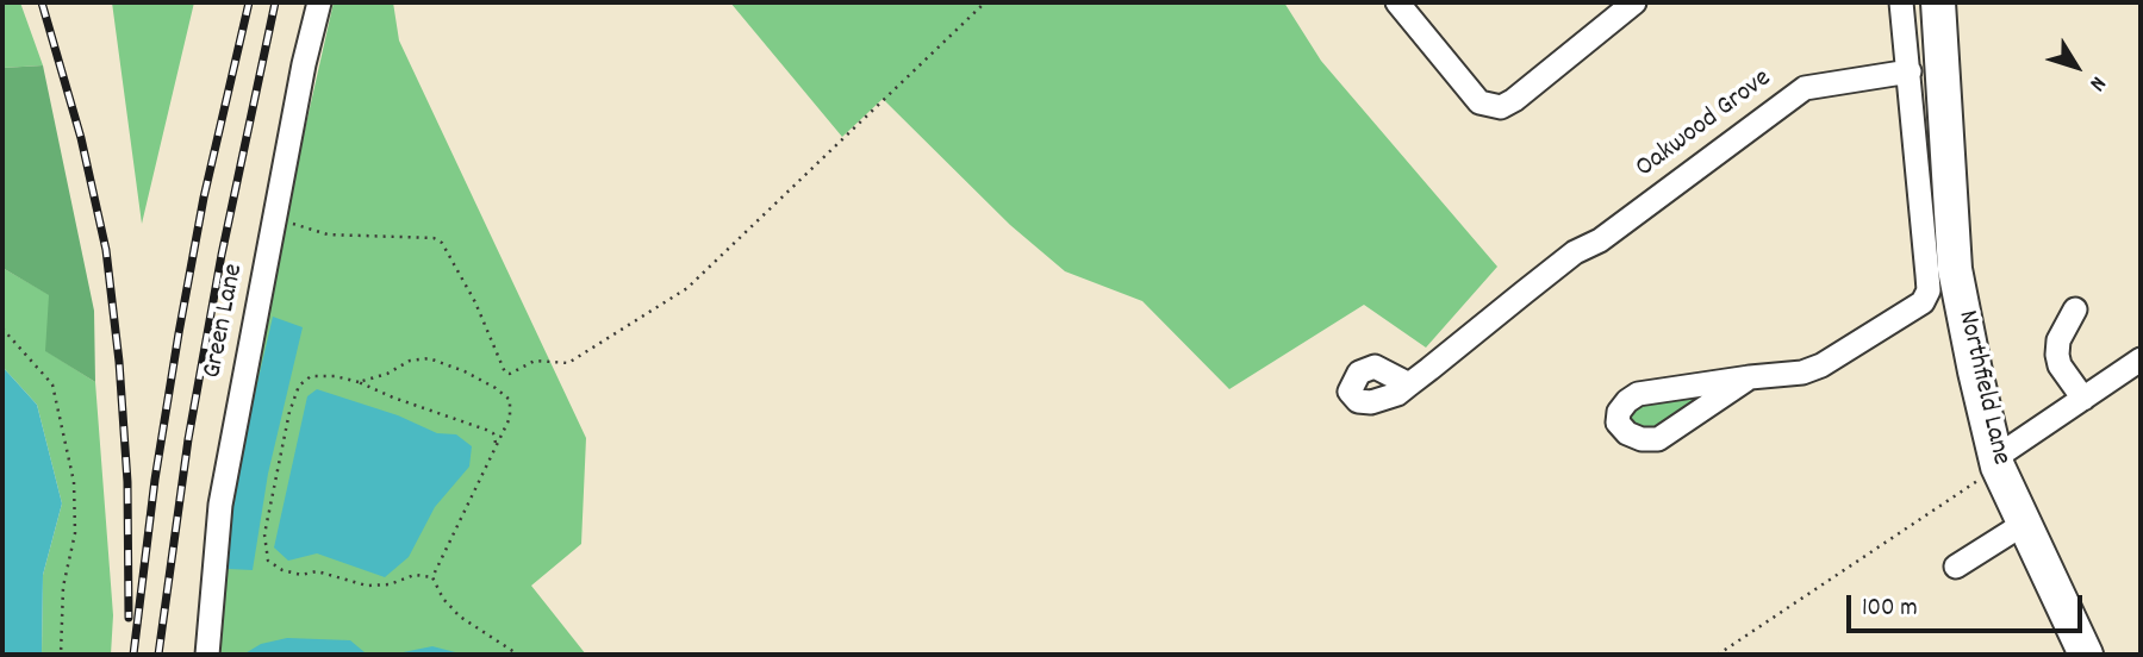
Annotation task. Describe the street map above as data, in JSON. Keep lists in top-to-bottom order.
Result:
{
  "streets": {
    "highway": ["Northfield Lane"],
    "street": ["Oakwood Grove", "Green Lane"]
  },
  "crossings": [
    ["Oakwood Grove", "Northfield Lane"]
  ],
  "scale_bar": "100 m",
  "north": "bottom right"
}
